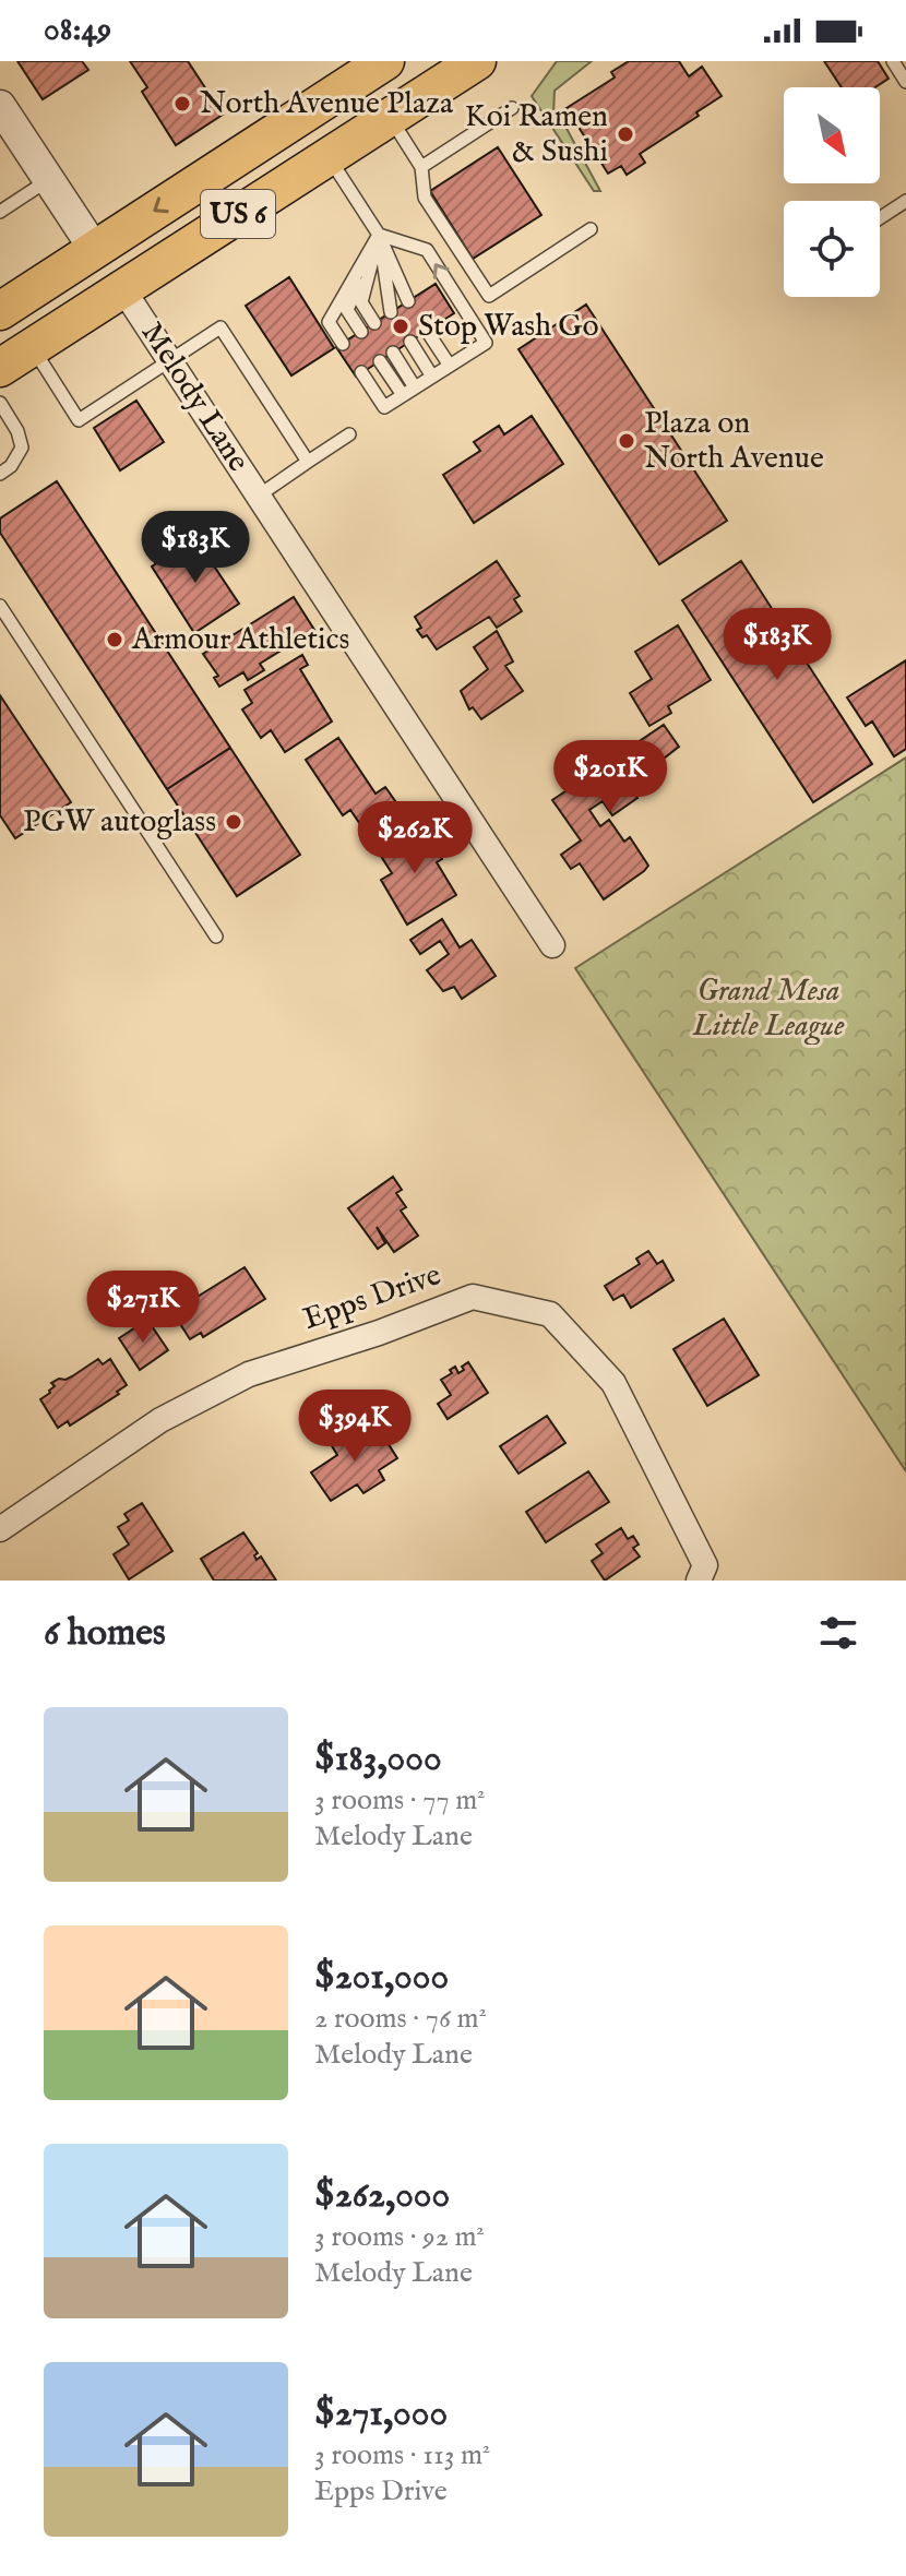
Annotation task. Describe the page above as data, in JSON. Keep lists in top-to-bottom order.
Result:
{
  "streets": {
    "main road": ["US 6"],
    "street": ["Melody Lane", "Epps Drive"]
  },
  "crossings": [
    ["US 6", "Melody Lane"]
  ],
  "parks": ["Grand Mesa Little League"],
  "places": [
    "North Avenue Plaza",
    "Koi Ramen & Sushi",
    "Stop Wash Go",
    "Plaza on North Avenue",
    "Armour Athletics",
    "PGW autoglass"
  ],
  "north": "bottom right",
  "page": {
    "status": "08:49",
    "price": [
      "$183K",
      "$183K",
      "$201K",
      "$262K",
      "$271K",
      "$394K"
    ],
    "heading": "6 homes",
    "list": [
      {
        "name": "$183,000",
        "note": "3 rooms · 77 m² · Melody Lane"
      },
      {
        "name": "$201,000",
        "note": "2 rooms · 76 m² · Melody Lane"
      },
      {
        "name": "$262,000",
        "note": "3 rooms · 92 m² · Melody Lane"
      },
      {
        "name": "$271,000",
        "note": "3 rooms · 113 m² · Epps Drive"
      }
    ]
  }
}
